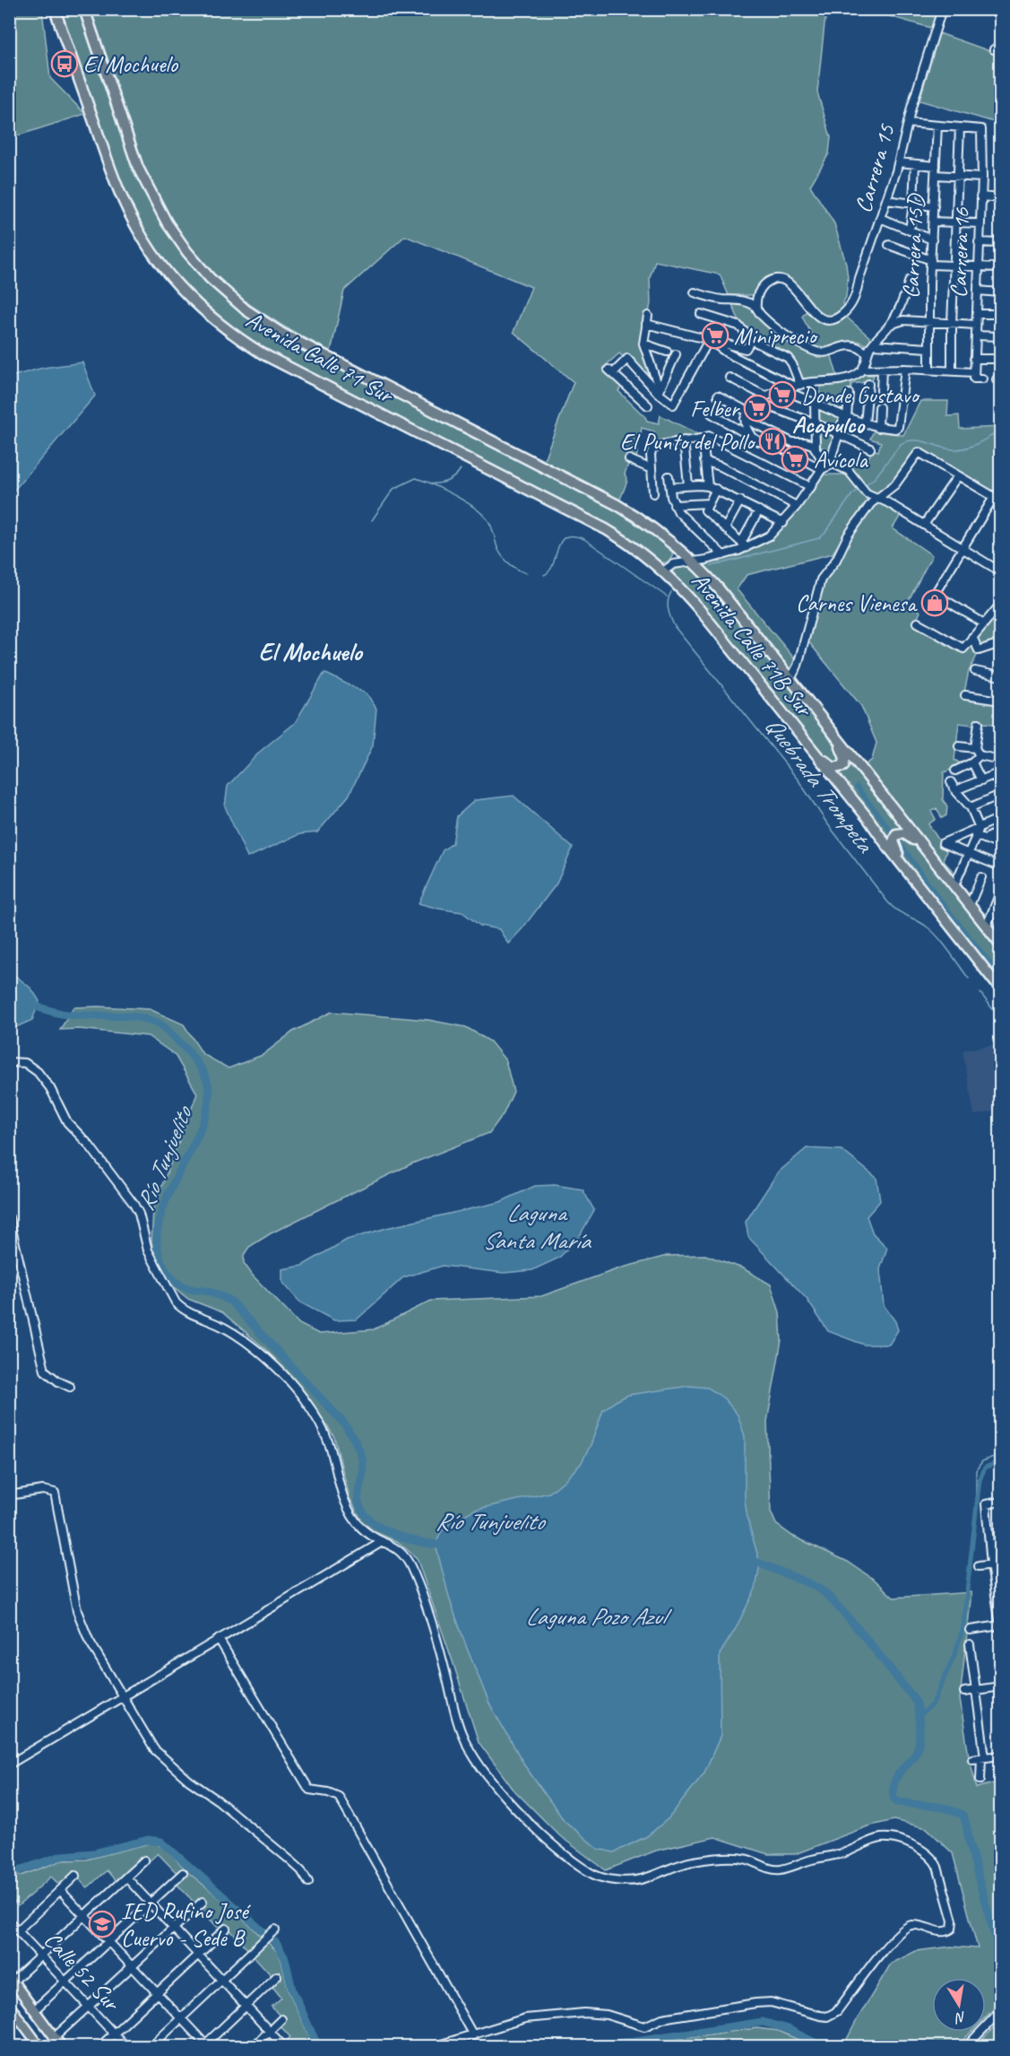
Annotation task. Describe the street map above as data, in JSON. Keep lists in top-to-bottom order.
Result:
{
  "streets": {
    "highway": ["Avenida Calle 71 Sur", "Avenida Calle 71B Sur"],
    "street": [
      "Carrera 15",
      "Carrera 15D",
      "Carrera 16",
      "Calle 52 Sur"
    ]
  },
  "crossings": [
    ["Avenida Calle 71 Sur", "Avenida Calle 71B Sur"]
  ],
  "districts": ["Acapulco", "El Mochuelo"],
  "water": [
    "Quebrada Trompeta",
    "Río Tunjuelito",
    "Laguna Santa María",
    "Laguna Pozo Azul"
  ],
  "places": {
    "bus stop": ["El Mochuelo"],
    "supermarket": [
      "Miniprecio",
      "Donde Gustavo",
      "Felber",
      "Avícola"
    ],
    "restaurant": ["El Punto del Pollo"],
    "shop": ["Carnes Vienesa"],
    "school or university": ["IED Rufino José Cuervo - Sede B"]
  },
  "north": "bottom"
}
